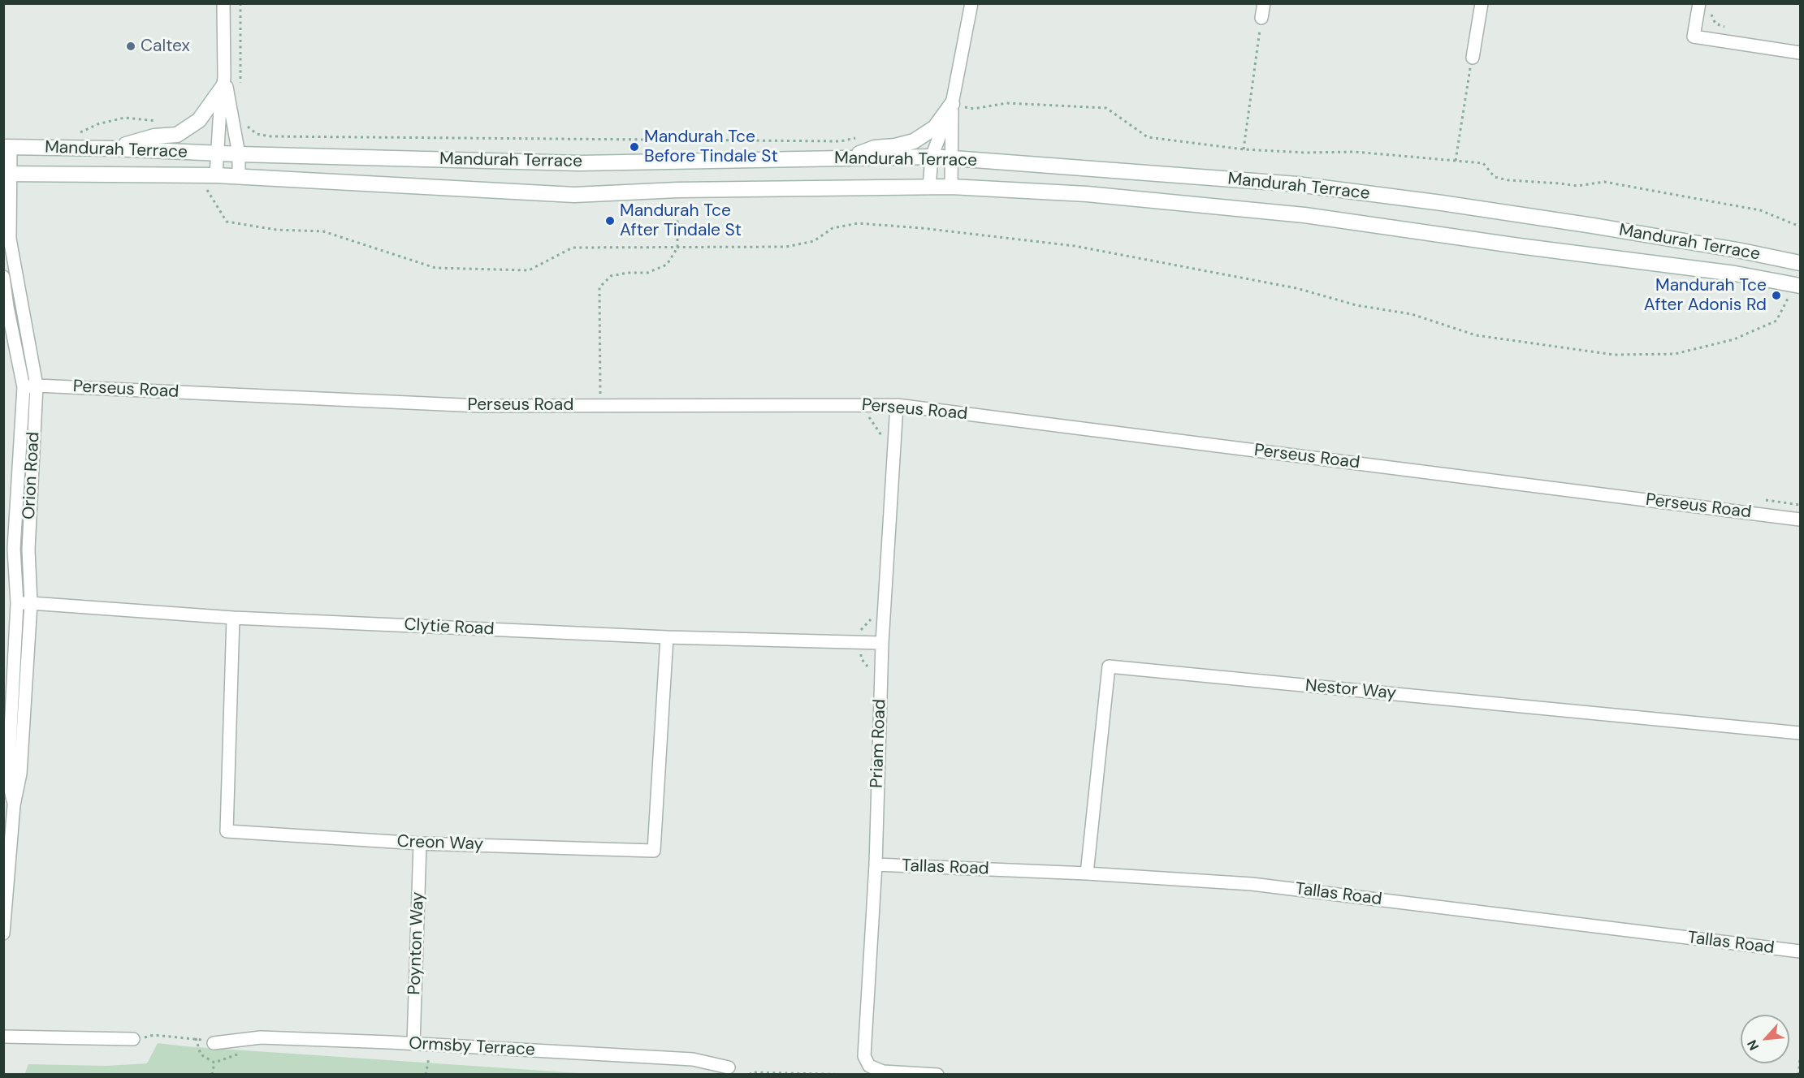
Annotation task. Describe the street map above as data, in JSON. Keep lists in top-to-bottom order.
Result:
{
  "streets": {
    "main road": ["Mandurah Terrace"],
    "street": [
      "Perseus Road",
      "Orion Road",
      "Clytie Road",
      "Nestor Way",
      "Priam Road",
      "Creon Way",
      "Tallas Road",
      "Poynton Way",
      "Ormsby Terrace"
    ]
  },
  "crossings": [
    ["Mandurah Terrace", "Orion Road"],
    ["Perseus Road", "Orion Road"],
    ["Perseus Road", "Priam Road"],
    ["Orion Road", "Clytie Road"],
    ["Clytie Road", "Priam Road"],
    ["Clytie Road", "Creon Way"],
    ["Nestor Way", "Tallas Road"],
    ["Priam Road", "Tallas Road"],
    ["Creon Way", "Poynton Way"],
    ["Poynton Way", "Ormsby Terrace"]
  ],
  "places": [
    "Caltex",
    "Mandurah Tce Before Tindale St",
    "Mandurah Tce After Tindale St",
    "Mandurah Tce After Adonis Rd"
  ],
  "north": "bottom left"
}
